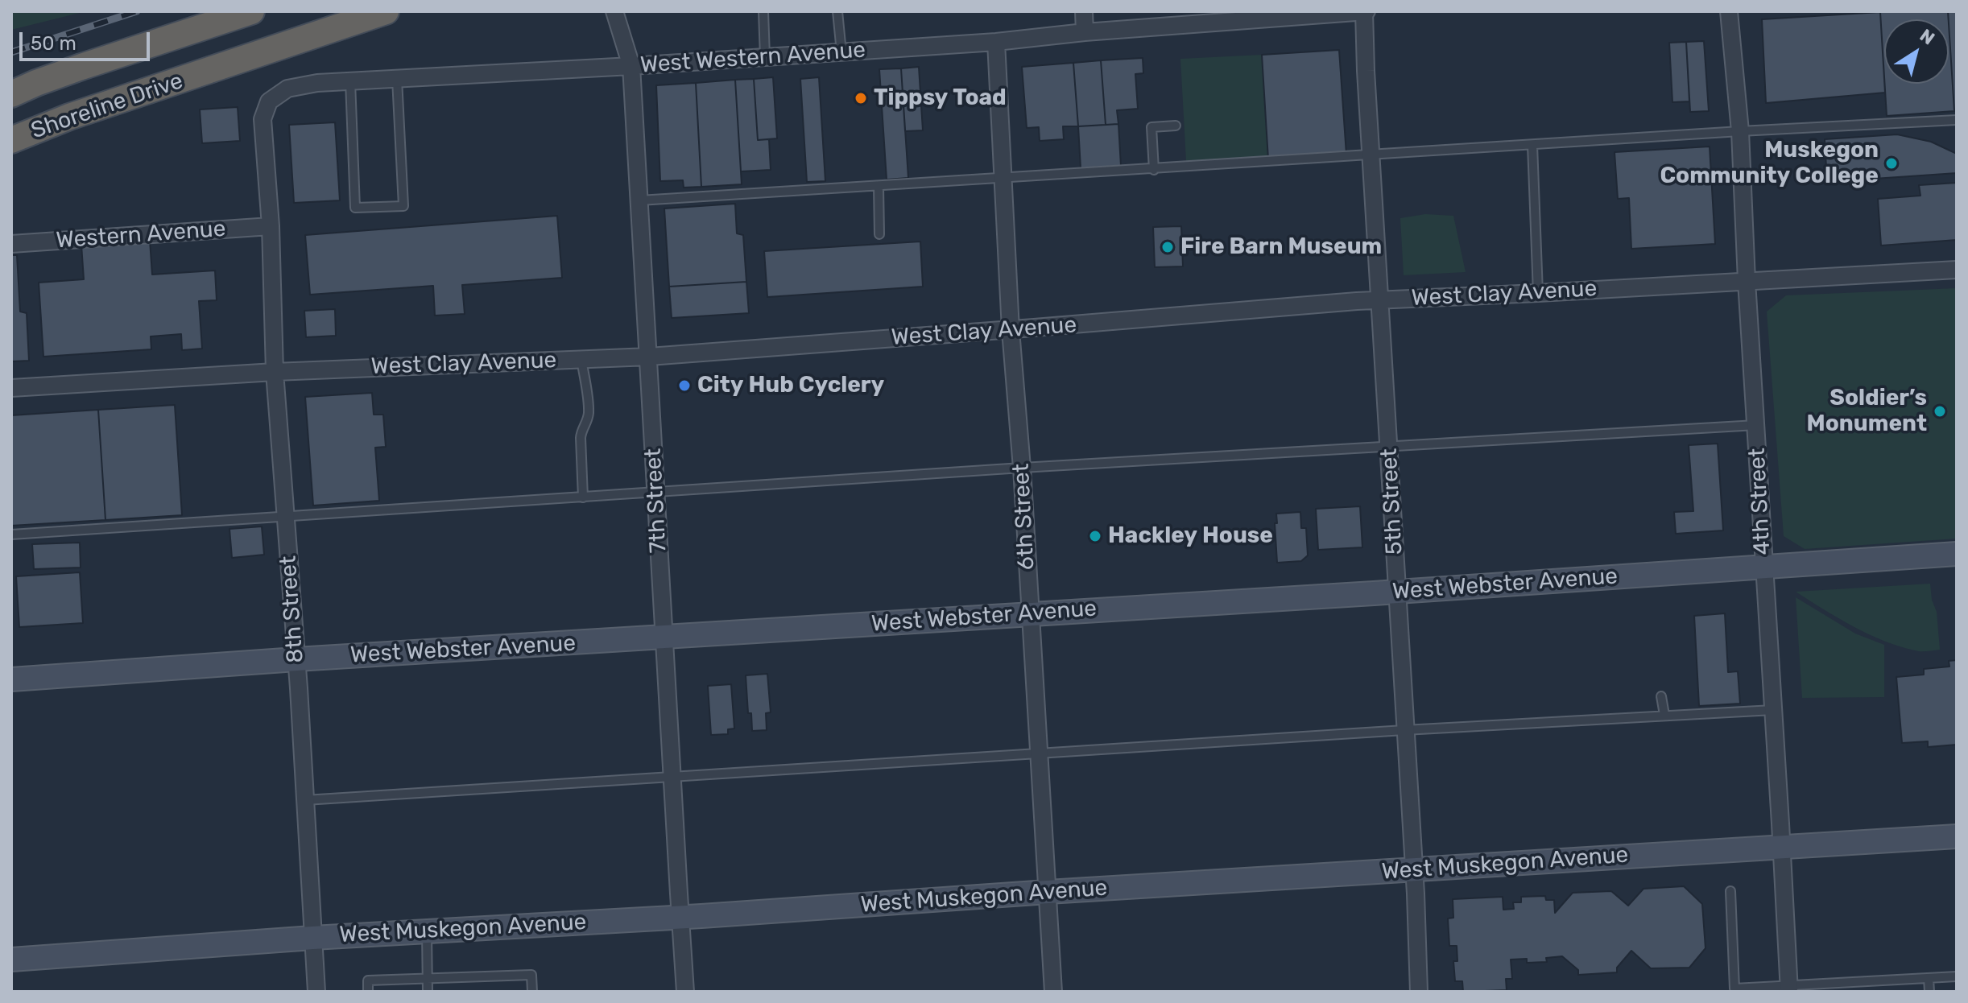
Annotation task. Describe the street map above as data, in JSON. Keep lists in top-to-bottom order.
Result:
{
  "streets": {
    "highway": ["Shoreline Drive"],
    "main road": ["West Webster Avenue", "West Muskegon Avenue"],
    "street": [
      "West Western Avenue",
      "Western Avenue",
      "West Clay Avenue",
      "7th Street",
      "5th Street",
      "4th Street",
      "6th Street",
      "8th Street"
    ]
  },
  "crossings": [
    ["West Western Avenue", "Western Avenue"],
    ["West Western Avenue", "7th Street"],
    ["West Western Avenue", "5th Street"],
    ["West Western Avenue", "6th Street"],
    ["West Western Avenue", "8th Street"],
    ["Western Avenue", "8th Street"],
    ["West Clay Avenue", "7th Street"],
    ["West Clay Avenue", "5th Street"],
    ["West Clay Avenue", "4th Street"],
    ["West Clay Avenue", "6th Street"],
    ["West Clay Avenue", "8th Street"],
    ["7th Street", "West Webster Avenue"],
    ["7th Street", "West Muskegon Avenue"],
    ["5th Street", "West Webster Avenue"],
    ["5th Street", "West Muskegon Avenue"],
    ["4th Street", "West Webster Avenue"],
    ["4th Street", "West Muskegon Avenue"],
    ["6th Street", "West Webster Avenue"],
    ["6th Street", "West Muskegon Avenue"],
    ["West Webster Avenue", "8th Street"],
    ["8th Street", "West Muskegon Avenue"]
  ],
  "places": [
    "Tippsy Toad",
    "Muskegon Community College",
    "Fire Barn Museum",
    "City Hub Cyclery",
    "Soldier’s Monument",
    "Hackley House"
  ],
  "scale_bar": "50 m",
  "north": "top right"
}
